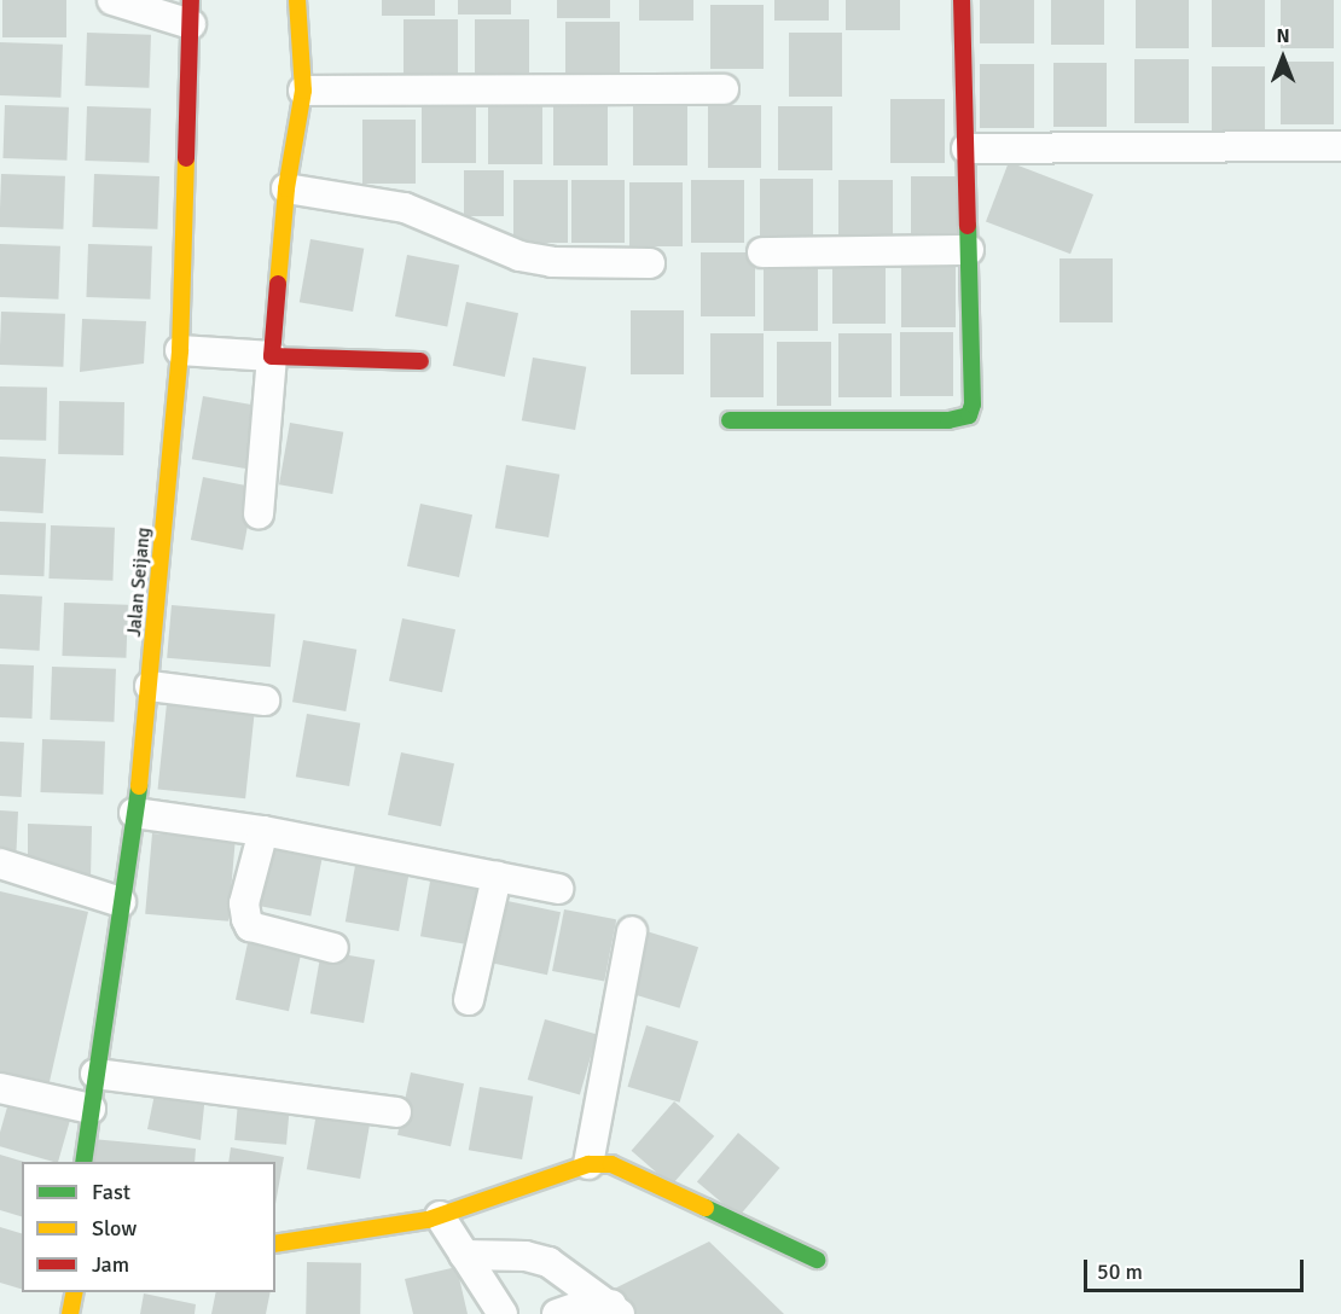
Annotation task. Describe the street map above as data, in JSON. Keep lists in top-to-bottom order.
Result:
{
  "streets": {
    "street": ["Jalan Seijang"]
  },
  "legend": ["Fast", "Slow", "Jam"],
  "scale_bar": "50 m",
  "north": "top"
}
